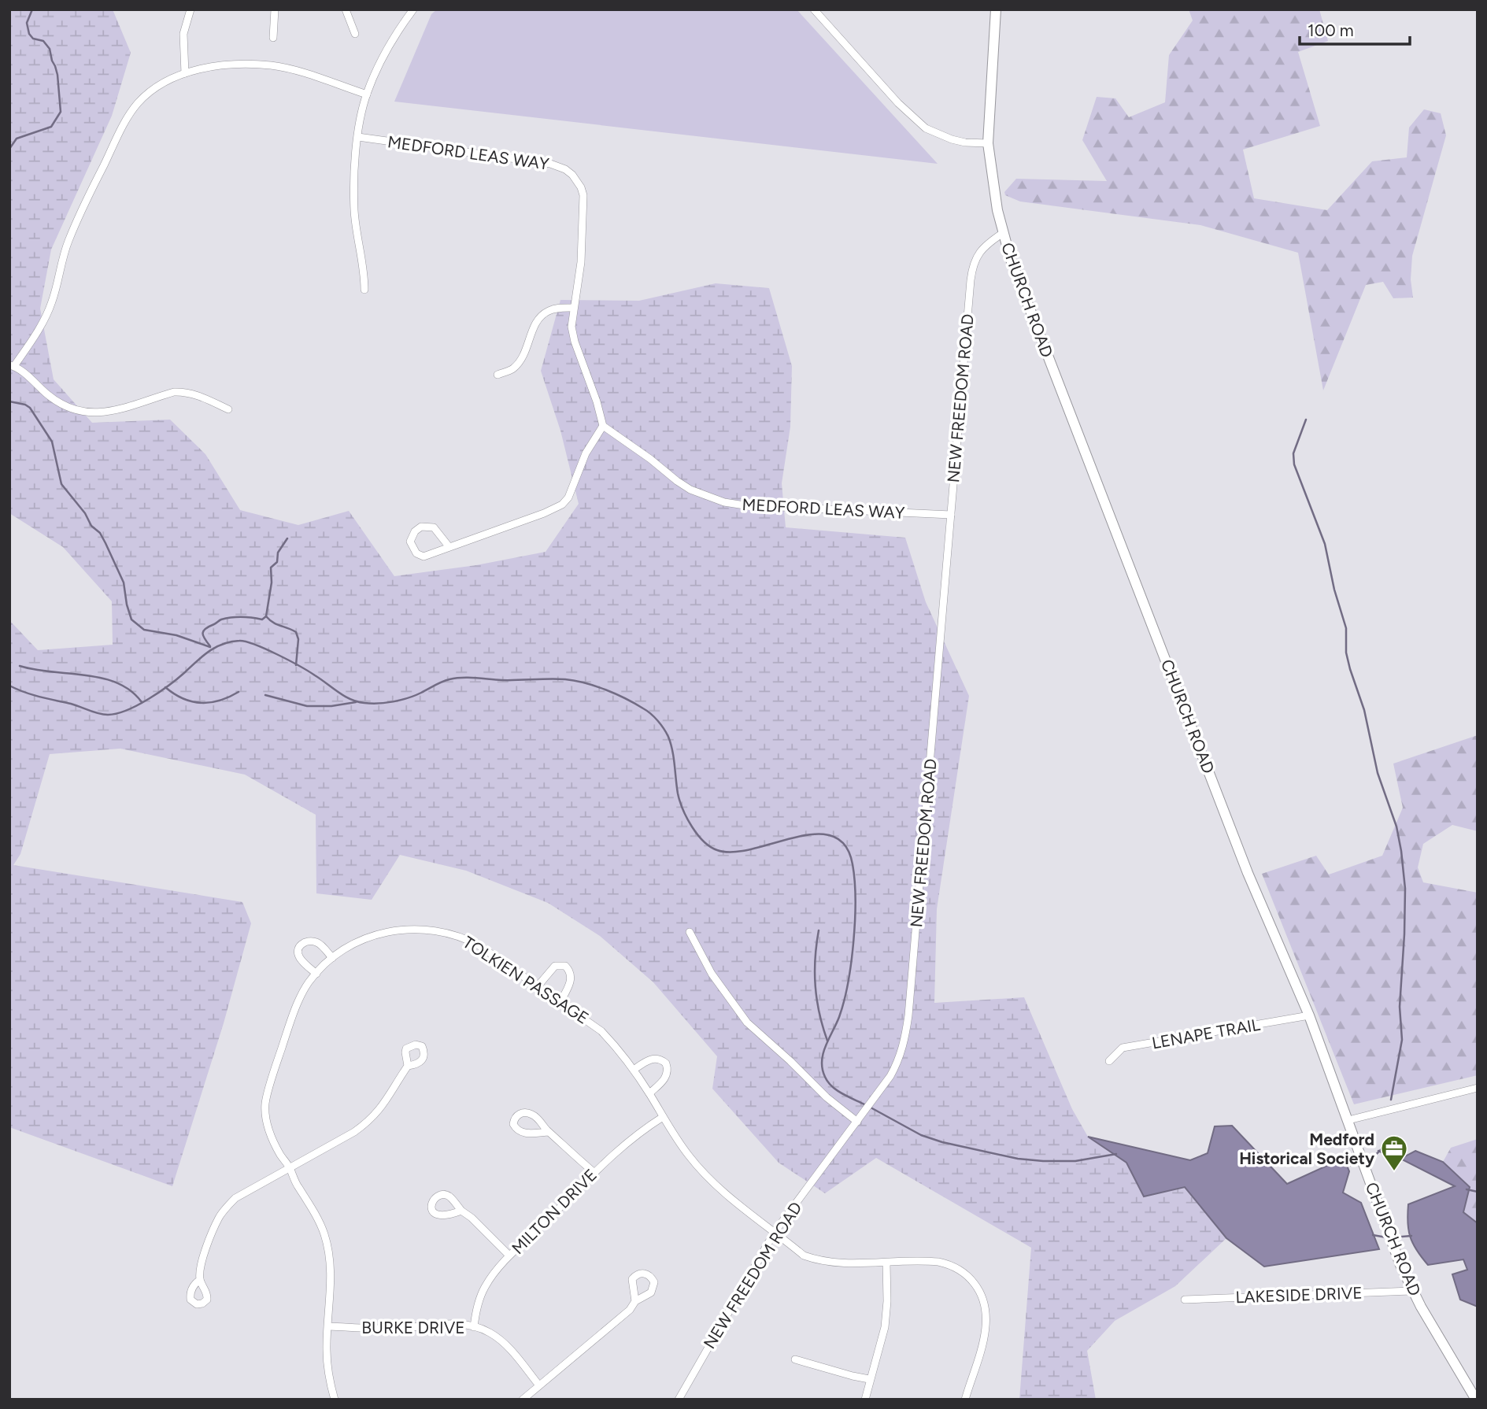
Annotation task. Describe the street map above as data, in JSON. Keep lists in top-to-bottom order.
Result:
{
  "streets": {
    "main road": ["CHURCH ROAD"],
    "street": [
      "MEDFORD LEAS WAY",
      "NEW FREEDOM ROAD",
      "TOLKIEN PASSAGE",
      "LENAPE TRAIL",
      "MILTON DRIVE",
      "LAKESIDE DRIVE",
      "BURKE DRIVE"
    ]
  },
  "crossings": [
    ["MEDFORD LEAS WAY", "NEW FREEDOM ROAD"],
    ["CHURCH ROAD", "NEW FREEDOM ROAD"],
    ["CHURCH ROAD", "LENAPE TRAIL"],
    ["CHURCH ROAD", "LAKESIDE DRIVE"],
    ["NEW FREEDOM ROAD", "TOLKIEN PASSAGE"],
    ["TOLKIEN PASSAGE", "MILTON DRIVE"],
    ["TOLKIEN PASSAGE", "BURKE DRIVE"],
    ["MILTON DRIVE", "BURKE DRIVE"]
  ],
  "places": {
    "office": ["Medford Historical Society"]
  },
  "scale_bar": "100 m"
}
